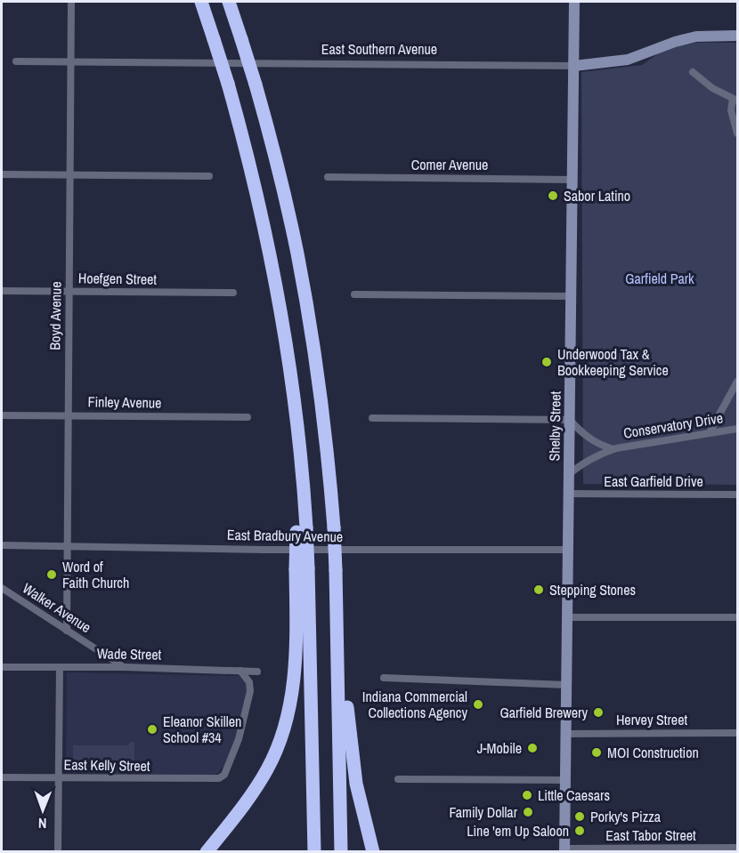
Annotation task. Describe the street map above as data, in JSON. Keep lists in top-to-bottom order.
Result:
{
  "streets": {
    "main road": ["East Southern Avenue", "Shelby Street"],
    "street": [
      "Comer Avenue",
      "Hoefgen Street",
      "Boyd Avenue",
      "Finley Avenue",
      "Conservatory Drive",
      "East Garfield Drive",
      "East Bradbury Avenue",
      "Walker Avenue",
      "Wade Street",
      "Hervey Street",
      "East Kelly Street",
      "East Tabor Street"
    ]
  },
  "crossings": [
    ["East Southern Avenue", "Boyd Avenue"],
    ["East Southern Avenue", "Shelby Street"],
    ["Comer Avenue", "Shelby Street"],
    ["Hoefgen Street", "Boyd Avenue"],
    ["Boyd Avenue", "Finley Avenue"],
    ["Boyd Avenue", "East Bradbury Avenue"],
    ["Boyd Avenue", "Walker Avenue"],
    ["Conservatory Drive", "Shelby Street"],
    ["Shelby Street", "East Garfield Drive"],
    ["Shelby Street", "East Bradbury Avenue"],
    ["Shelby Street", "Hervey Street"],
    ["Shelby Street", "East Tabor Street"],
    ["Walker Avenue", "Wade Street"],
    ["Wade Street", "East Kelly Street"]
  ],
  "parks": ["Garfield Park"],
  "places": [
    "Sabor Latino",
    "Underwood Tax & Bookkeeping Service",
    "Word of Faith Church",
    "Stepping Stones",
    "Indiana Commercial Collections Agency",
    "Garfield Brewery",
    "Eleanor Skillen School #34",
    "J-Mobile",
    "MOI Construction",
    "Little Caesars",
    "Family Dollar",
    "Porky's Pizza",
    "Line 'em Up Saloon"
  ],
  "north": "bottom"
}
